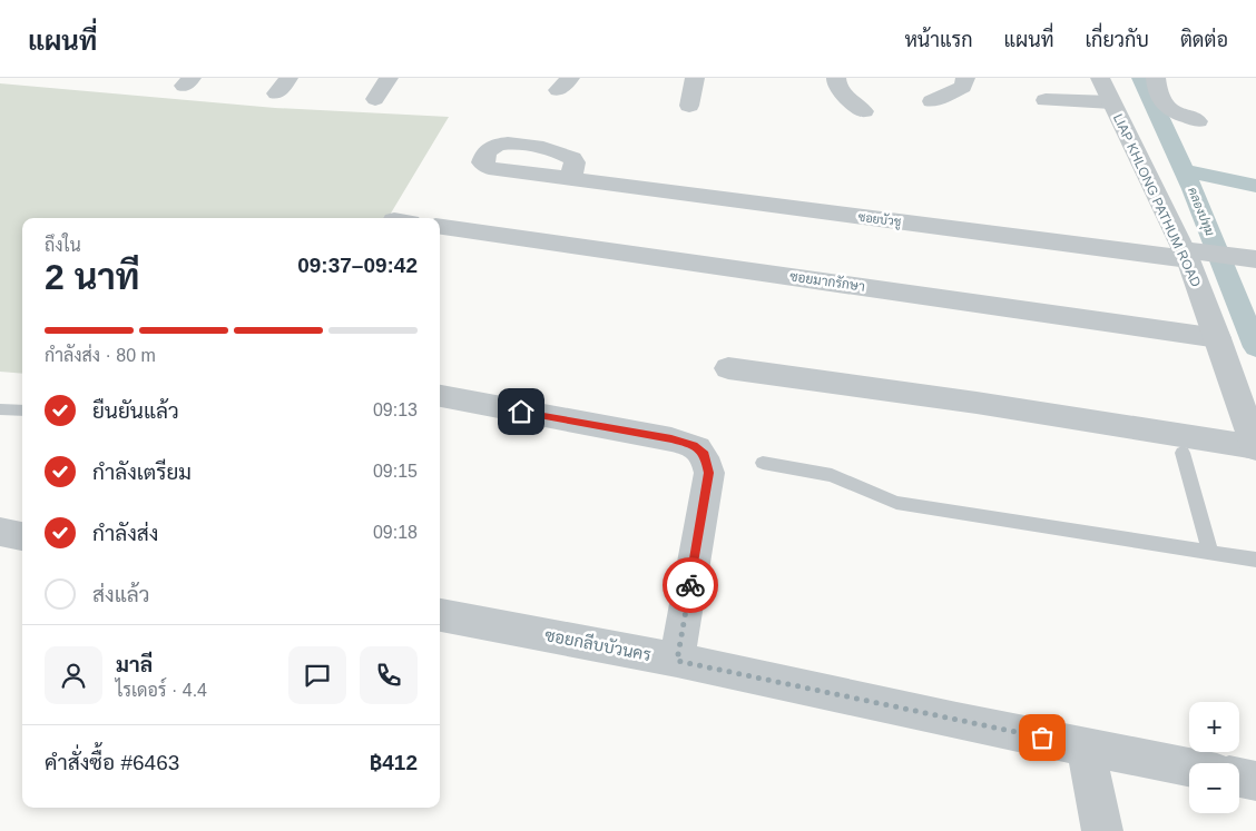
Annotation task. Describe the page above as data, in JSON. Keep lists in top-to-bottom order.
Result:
{
  "streets": {
    "street": [
      "LIAP KHLONG PATHUM ROAD",
      "ซอยบัวชู",
      "ซอยมากรักษา",
      "ซอยกลีบบัวนคร"
    ]
  },
  "crossings": [
    ["LIAP KHLONG PATHUM ROAD", "ซอยบัวชู"],
    ["LIAP KHLONG PATHUM ROAD", "ซอยมากรักษา"]
  ],
  "water": ["คลองปทุม"],
  "page": {
    "header": "แผนที่",
    "nav": [
      "หน้าแรก",
      "แผนที่",
      "เกี่ยวกับ",
      "ติดต่อ"
    ],
    "heading": ["2 นาที", "ถึงใน", "09:37–09:42"],
    "panel": [
      "มาลี",
      "ไรเดอร์ · 4.4",
      "คำสั่งซื้อ #6463",
      "฿412"
    ],
    "bar": "กำลังส่ง · 80 m",
    "list": [
      ["ยืนยันแล้ว", "09:13"],
      ["กำลังเตรียม", "09:15"],
      ["กำลังส่ง", "09:18"],
      "ส่งแล้ว"
    ],
    "map_buttons": ["+", "−"]
  }
}
